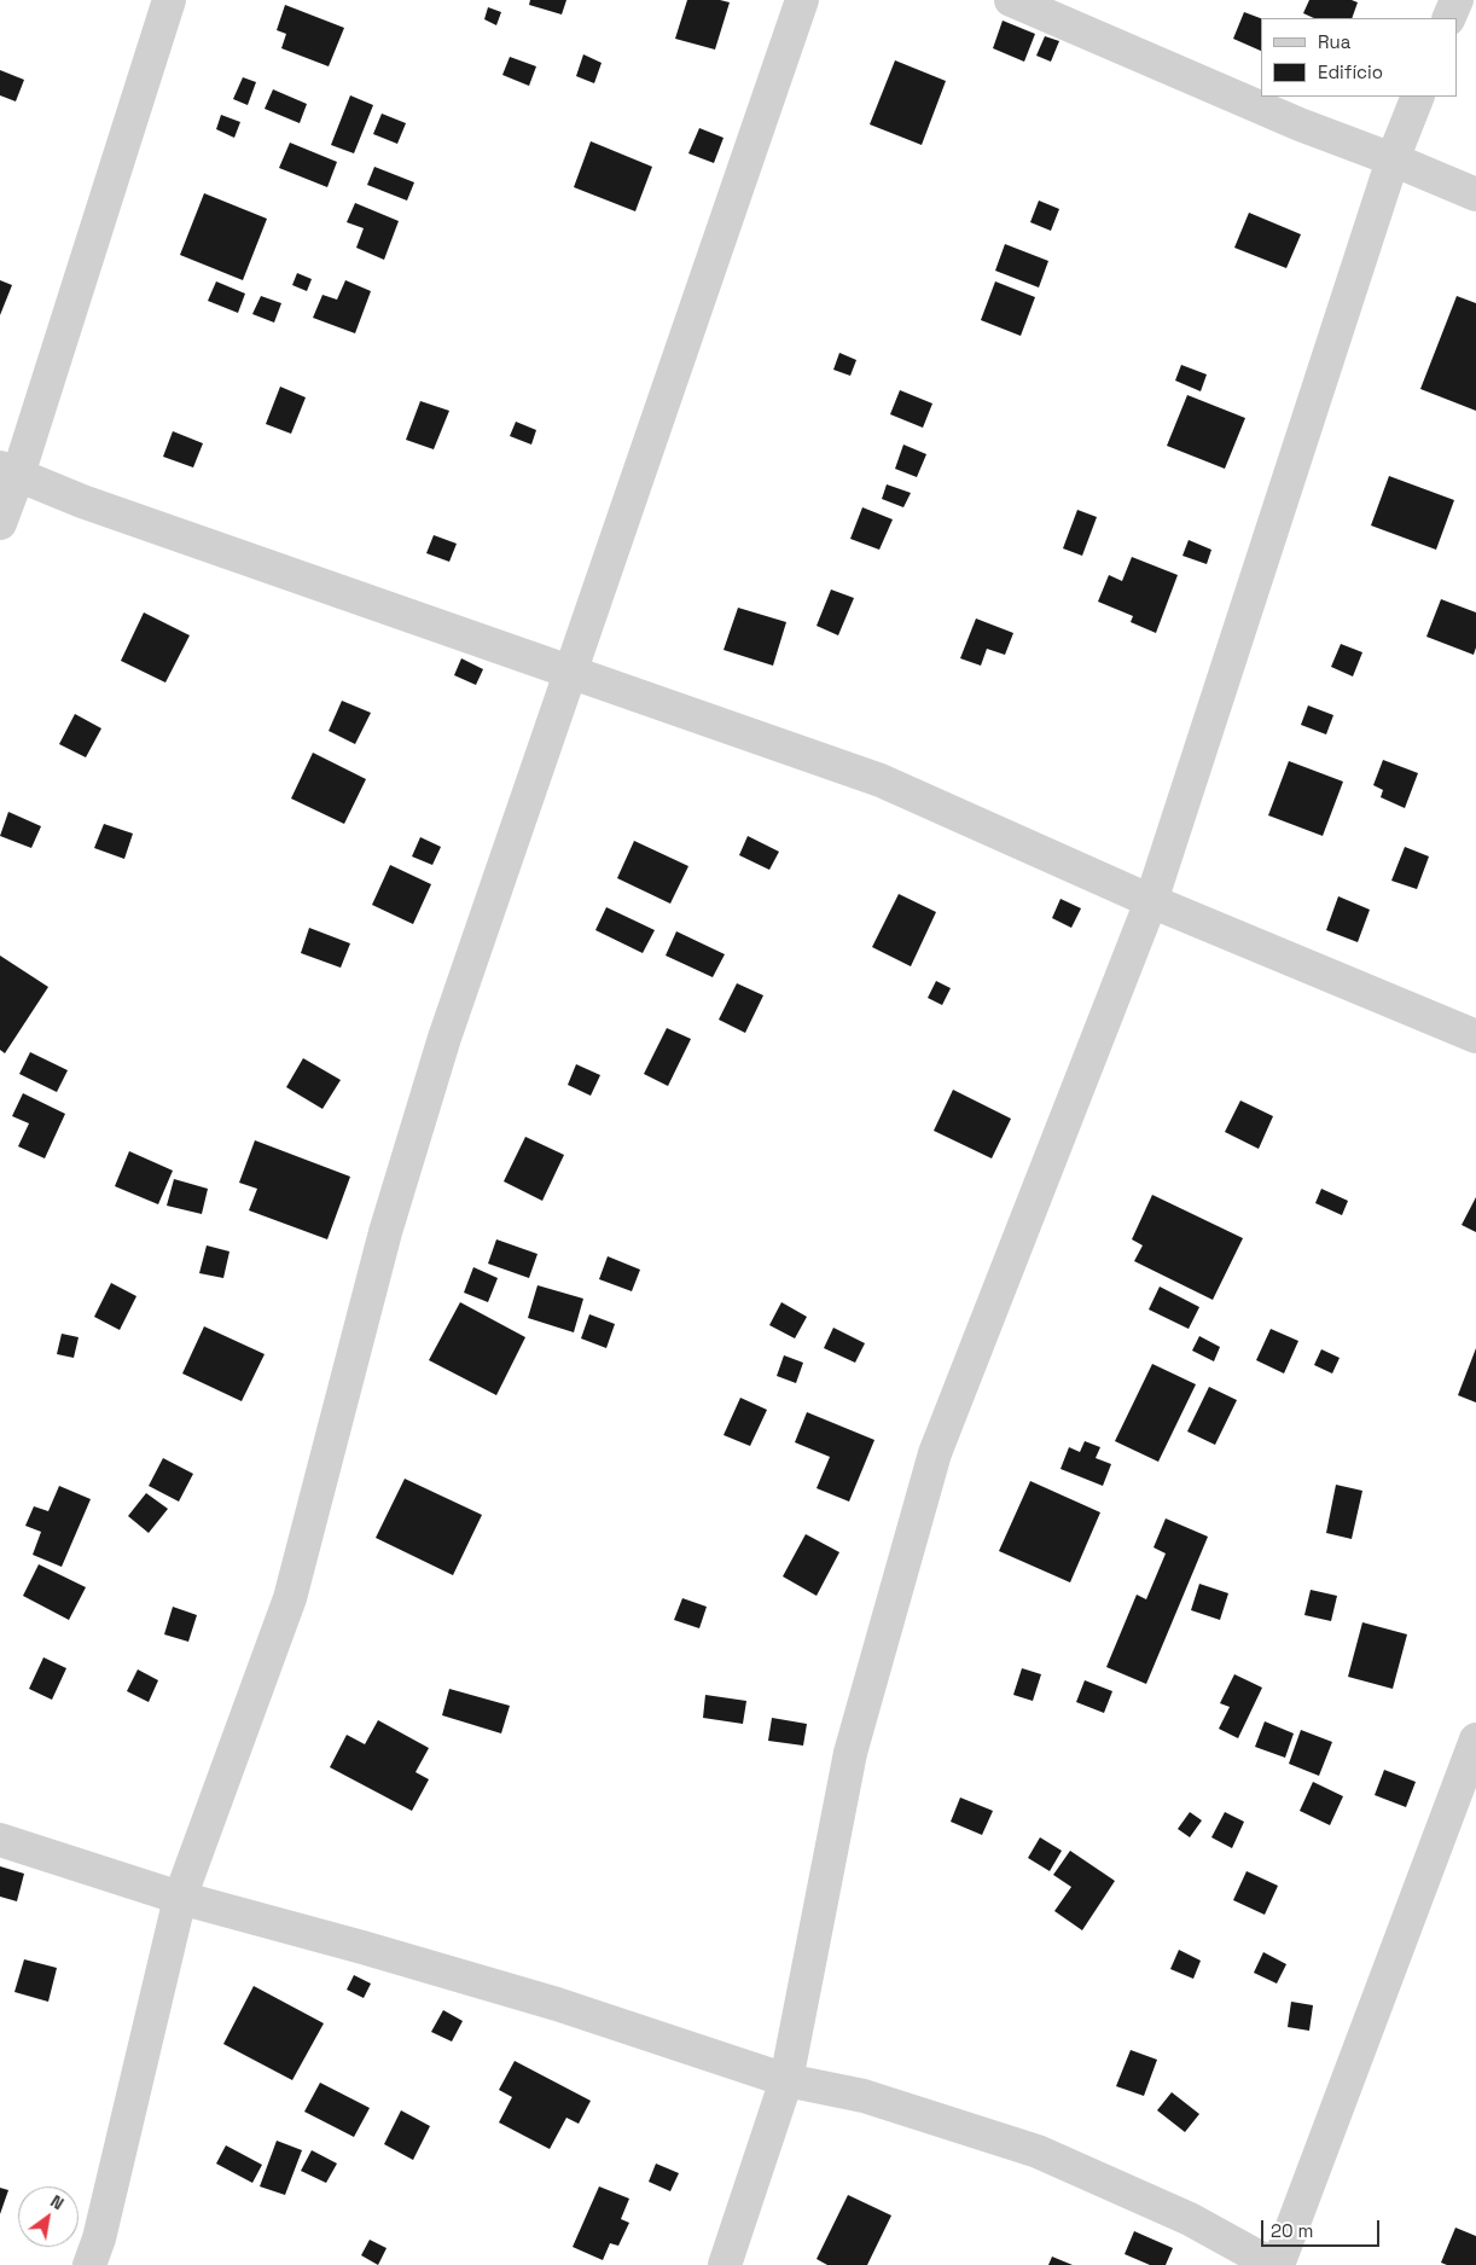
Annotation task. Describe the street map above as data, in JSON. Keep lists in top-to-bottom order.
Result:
{
  "legend": ["Rua", "Edifício"],
  "scale_bar": "20 m",
  "north": "top right"
}
